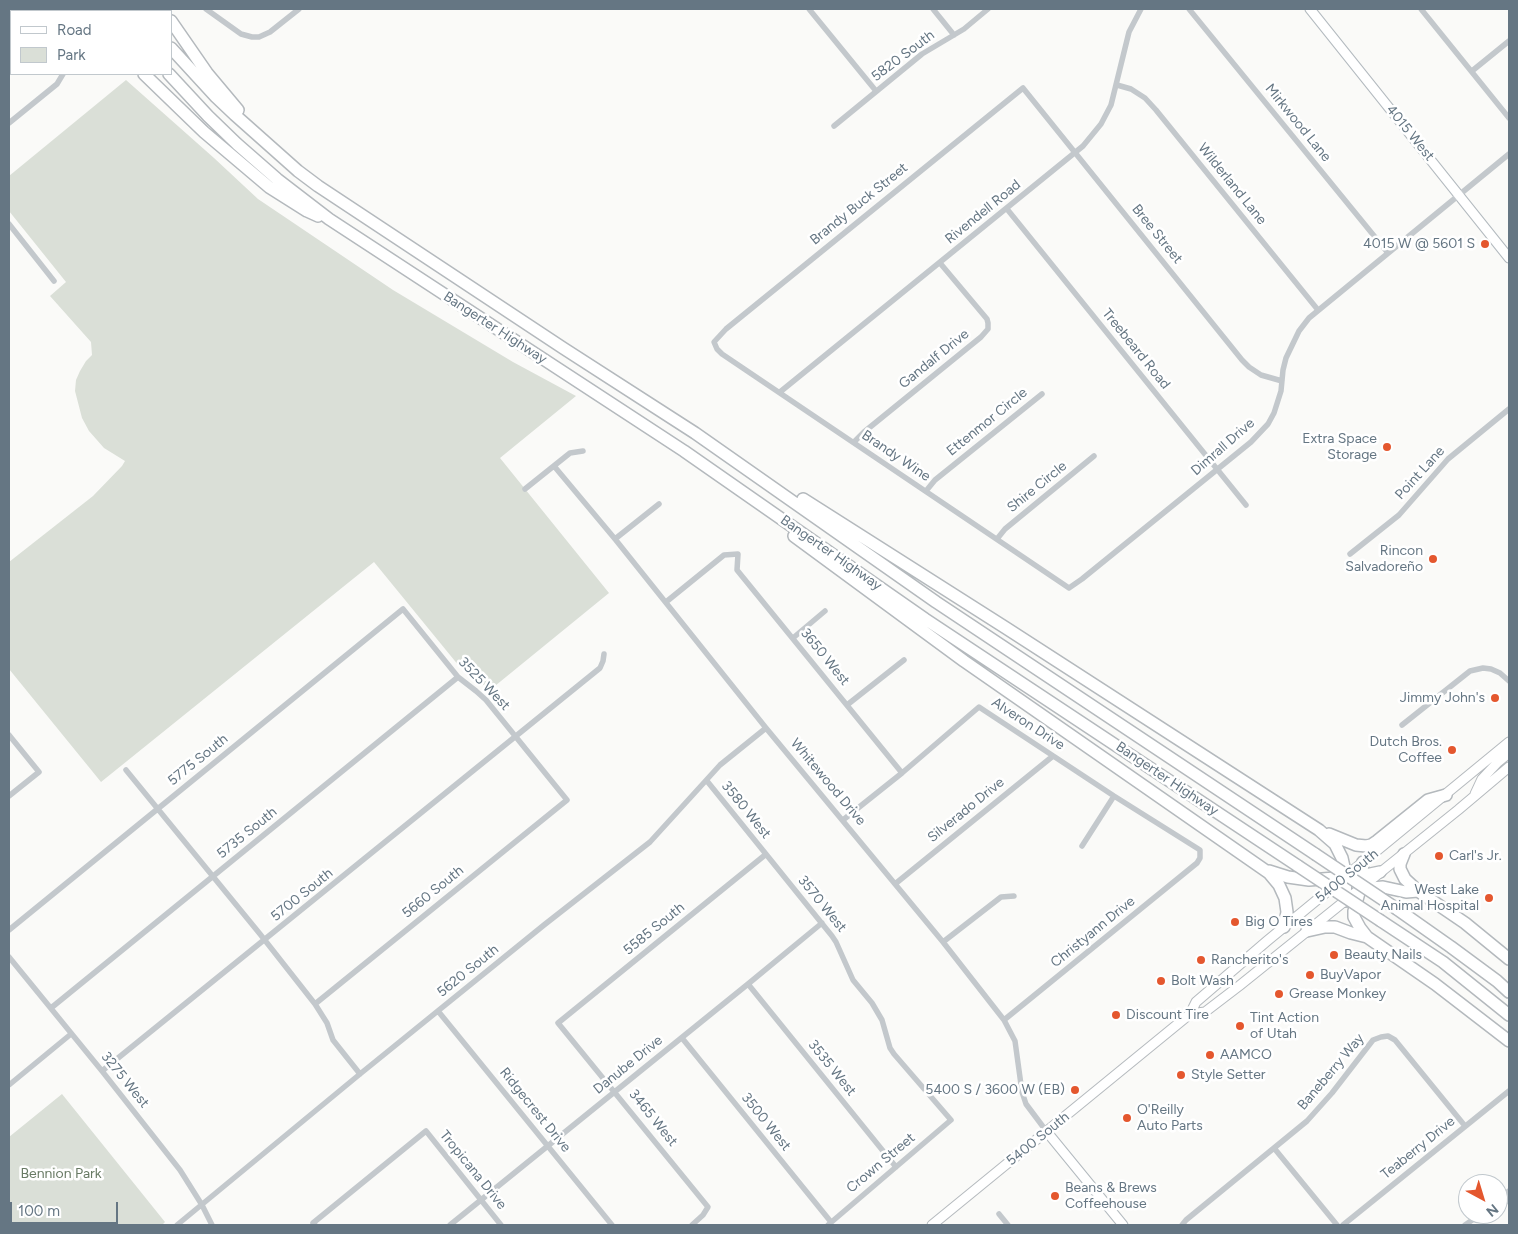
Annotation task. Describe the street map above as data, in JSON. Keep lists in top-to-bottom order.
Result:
{
  "streets": {
    "highway": ["Bangerter Highway"],
    "main road": ["4015 West", "5400 South"],
    "street": [
      "5820 South",
      "Mirkwood Lane",
      "Wilderland Lane",
      "Brandy Buck Street",
      "Rivendell Road",
      "Bree Street",
      "Treebeard Road",
      "Gandalf Drive",
      "Ettenmor Circle",
      "Dimrall Drive",
      "Brandy Wine",
      "Point Lane",
      "Shire Circle",
      "3650 West",
      "3525 West",
      "Alveron Drive",
      "5775 South",
      "Whitewood Drive",
      "3580 West",
      "Silverado Drive",
      "5735 South",
      "5660 South",
      "5700 South",
      "3570 West",
      "5585 South",
      "Christyann Drive",
      "5620 South",
      "Danube Drive",
      "3535 West",
      "Baneberry Way",
      "3275 West",
      "Ridgecrest Drive",
      "3465 West",
      "3500 West",
      "Teaberry Drive",
      "Crown Street",
      "Tropicana Drive"
    ]
  },
  "crossings": [
    ["Mirkwood Lane", "Dimrall Drive"],
    ["4015 West", "Dimrall Drive"],
    ["Wilderland Lane", "Rivendell Road"],
    ["Wilderland Lane", "Dimrall Drive"],
    ["Brandy Buck Street", "Bree Street"],
    ["Brandy Buck Street", "Brandy Wine"],
    ["Rivendell Road", "Bree Street"],
    ["Rivendell Road", "Treebeard Road"],
    ["Rivendell Road", "Gandalf Drive"],
    ["Rivendell Road", "Brandy Wine"],
    ["Bree Street", "Dimrall Drive"],
    ["Treebeard Road", "Dimrall Drive"],
    ["Gandalf Drive", "Brandy Wine"],
    ["Ettenmor Circle", "Brandy Wine"],
    ["Dimrall Drive", "Brandy Wine"],
    ["Brandy Wine", "Shire Circle"],
    ["3650 West", "Alveron Drive"],
    ["3650 West", "Whitewood Drive"],
    ["3525 West", "5775 South"],
    ["3525 West", "5735 South"],
    ["3525 West", "5660 South"],
    ["3525 West", "5700 South"],
    ["Alveron Drive", "Whitewood Drive"],
    ["Alveron Drive", "Silverado Drive"],
    ["Alveron Drive", "Christyann Drive"],
    ["Whitewood Drive", "Silverado Drive"],
    ["Whitewood Drive", "5400 South"],
    ["Whitewood Drive", "Christyann Drive"],
    ["Whitewood Drive", "5620 South"],
    ["3580 West", "3570 West"],
    ["3580 West", "5585 South"],
    ["3580 West", "5620 South"],
    ["5735 South", "3275 West"],
    ["5700 South", "3275 West"],
    ["3570 West", "5585 South"],
    ["3570 West", "Danube Drive"],
    ["3570 West", "Crown Street"],
    ["5585 South", "3465 West"],
    ["5620 South", "3275 West"],
    ["5620 South", "Ridgecrest Drive"],
    ["Danube Drive", "3535 West"],
    ["Danube Drive", "Ridgecrest Drive"],
    ["Danube Drive", "3465 West"],
    ["Danube Drive", "3500 West"],
    ["Danube Drive", "Tropicana Drive"],
    ["3535 West", "Crown Street"],
    ["Baneberry Way", "Teaberry Drive"],
    ["3500 West", "Crown Street"]
  ],
  "parks": ["Bennion Park"],
  "places": [
    "4015 W @ 5601 S",
    "Extra Space Storage",
    "Rincon Salvadoreño",
    "Jimmy John's",
    "Dutch Bros. Coffee",
    "Carl's Jr.",
    "West Lake Animal Hospital",
    "Big O Tires",
    "Beauty Nails",
    "Rancherito's",
    "BuyVapor",
    "Bolt Wash",
    "Grease Monkey",
    "Discount Tire",
    "Tint Action of Utah",
    "AAMCO",
    "Style Setter",
    "5400 S / 3600 W (EB)",
    "O'Reilly Auto Parts",
    "Beans & Brews Coffeehouse"
  ],
  "legend": ["Road", "Park"],
  "scale_bar": "100 m",
  "north": "bottom right"
}
